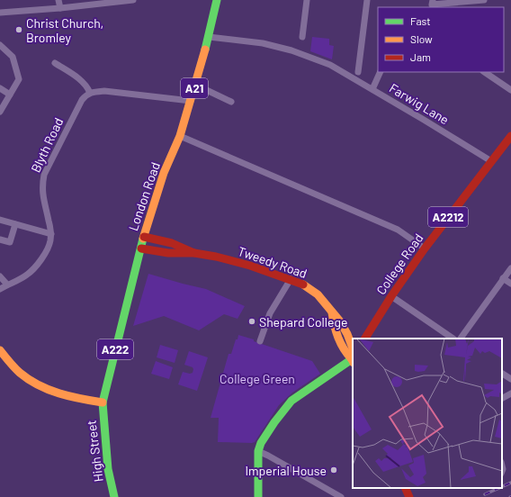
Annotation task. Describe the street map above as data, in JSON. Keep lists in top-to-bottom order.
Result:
{
  "streets": {
    "main road": [
      "A21",
      "London Road",
      "A2212",
      "Tweedy Road",
      "College Road",
      "A222",
      "High Street"
    ],
    "street": ["Farwig Lane", "Blyth Road"]
  },
  "crossings": [
    ["Farwig Lane", "London Road"],
    ["Farwig Lane", "College Road"],
    ["London Road", "Tweedy Road"],
    ["London Road", "High Street"]
  ],
  "parks": ["College Green"],
  "places": ["Christ Church, Bromley", "Shepard College", "Imperial House"],
  "legend": ["Fast", "Slow", "Jam"]
}
